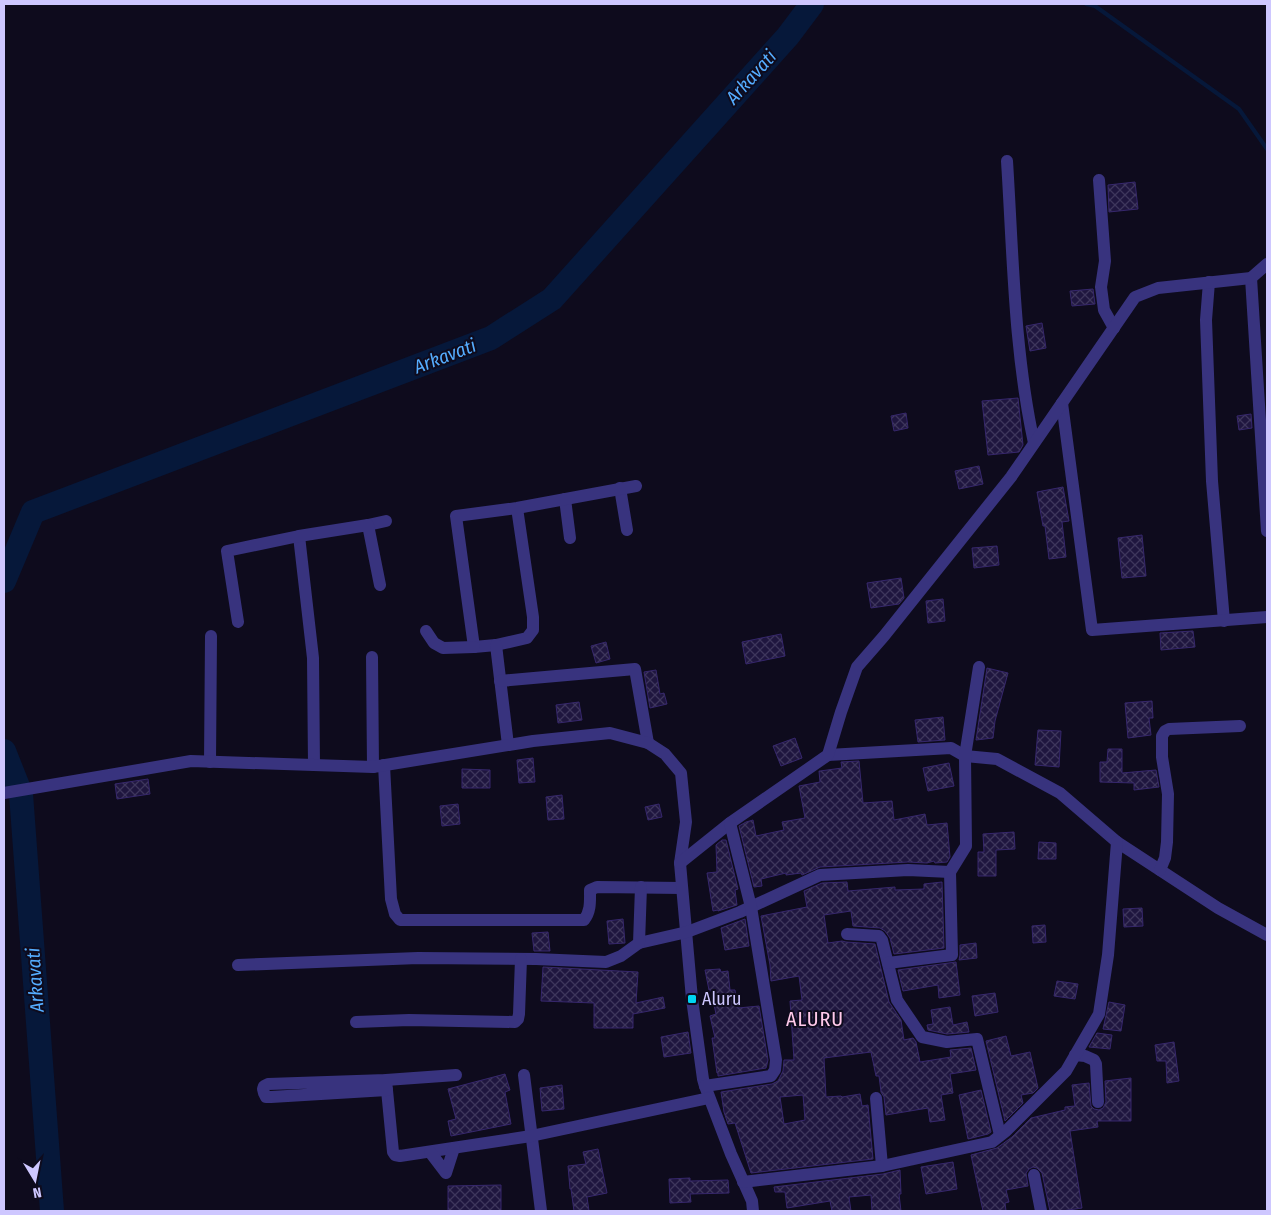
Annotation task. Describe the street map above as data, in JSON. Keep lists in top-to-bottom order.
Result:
{
  "districts": ["ALURU"],
  "water": ["Arkavati"],
  "places": {
    "transit": ["Aluru"]
  },
  "north": "bottom"
}
